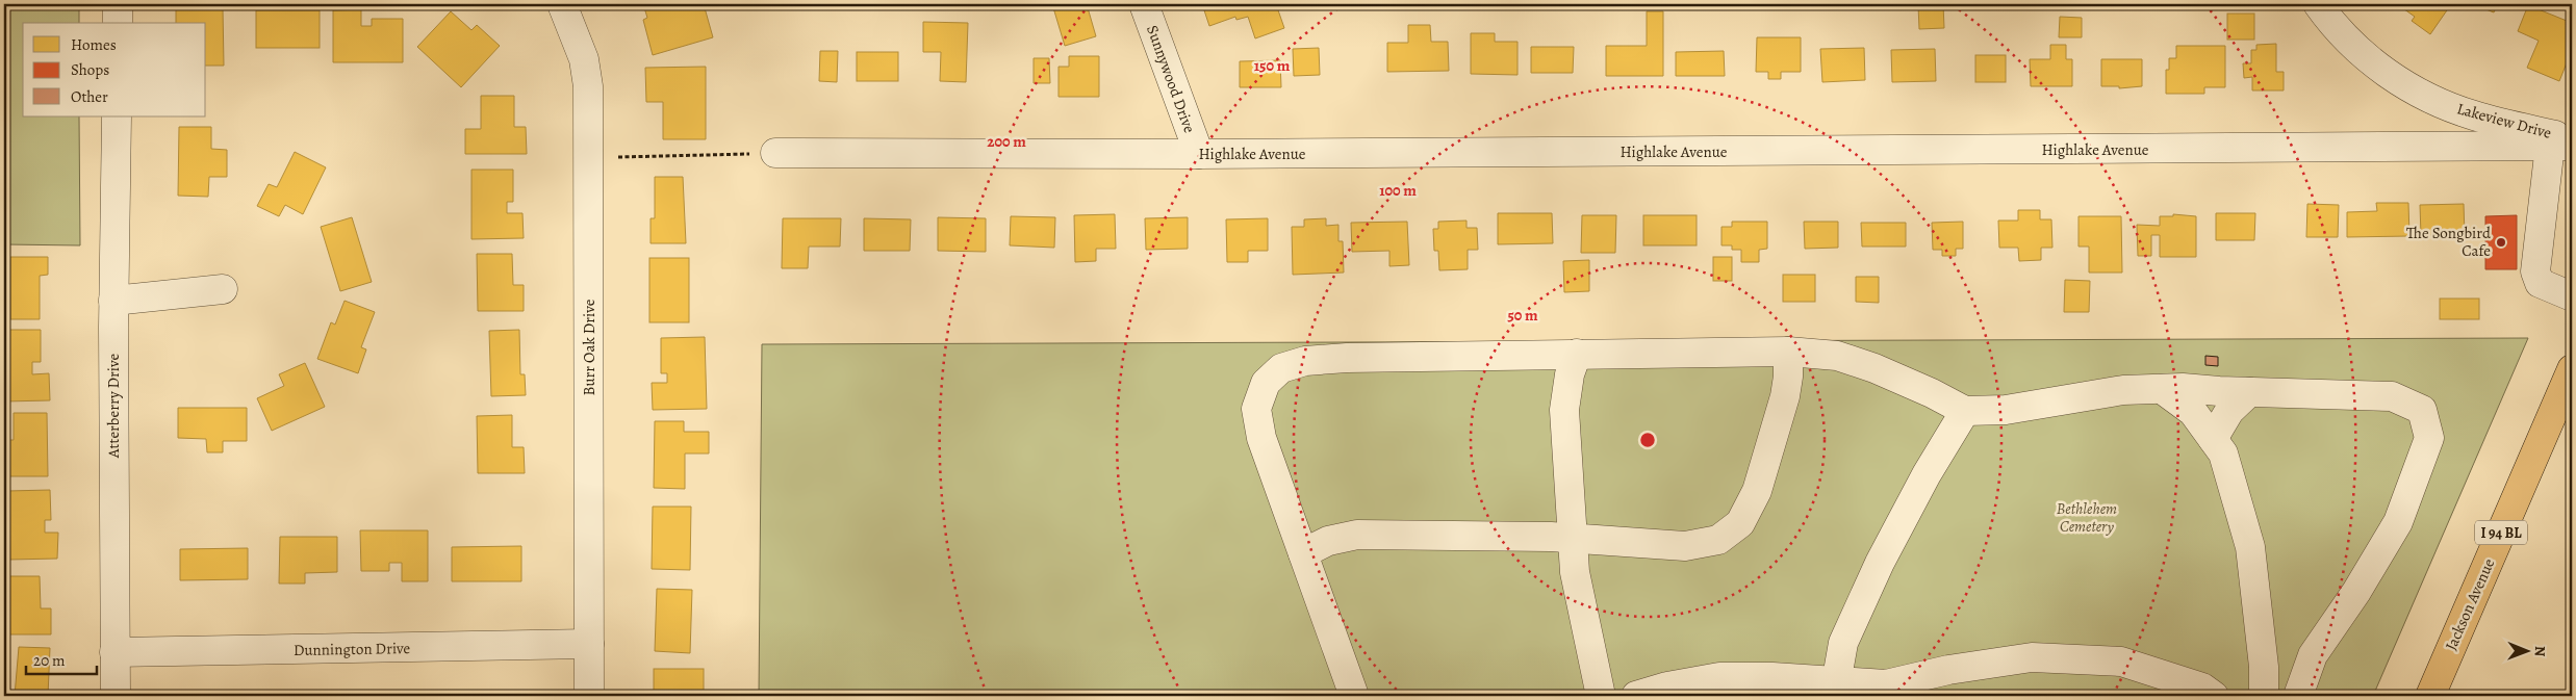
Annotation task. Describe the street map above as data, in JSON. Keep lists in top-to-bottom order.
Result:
{
  "streets": {
    "main road": ["I 94 BL", "Jackson Avenue"],
    "street": [
      "Sunnywood Drive",
      "Lakeview Drive",
      "Highlake Avenue",
      "Burr Oak Drive",
      "Atterberry Drive",
      "Dunnington Drive"
    ]
  },
  "crossings": [
    ["Sunnywood Drive", "Highlake Avenue"],
    ["Lakeview Drive", "Highlake Avenue"],
    ["Burr Oak Drive", "Dunnington Drive"],
    ["Atterberry Drive", "Dunnington Drive"]
  ],
  "parks": ["Bethlehem Cemetery"],
  "places": ["The Songbird Cafe"],
  "legend": ["Homes", "Shops", "Other"],
  "scale_bar": "20 m",
  "north": "right",
  "rings": [
    "150 m",
    "200 m",
    "100 m",
    "50 m"
  ]
}
